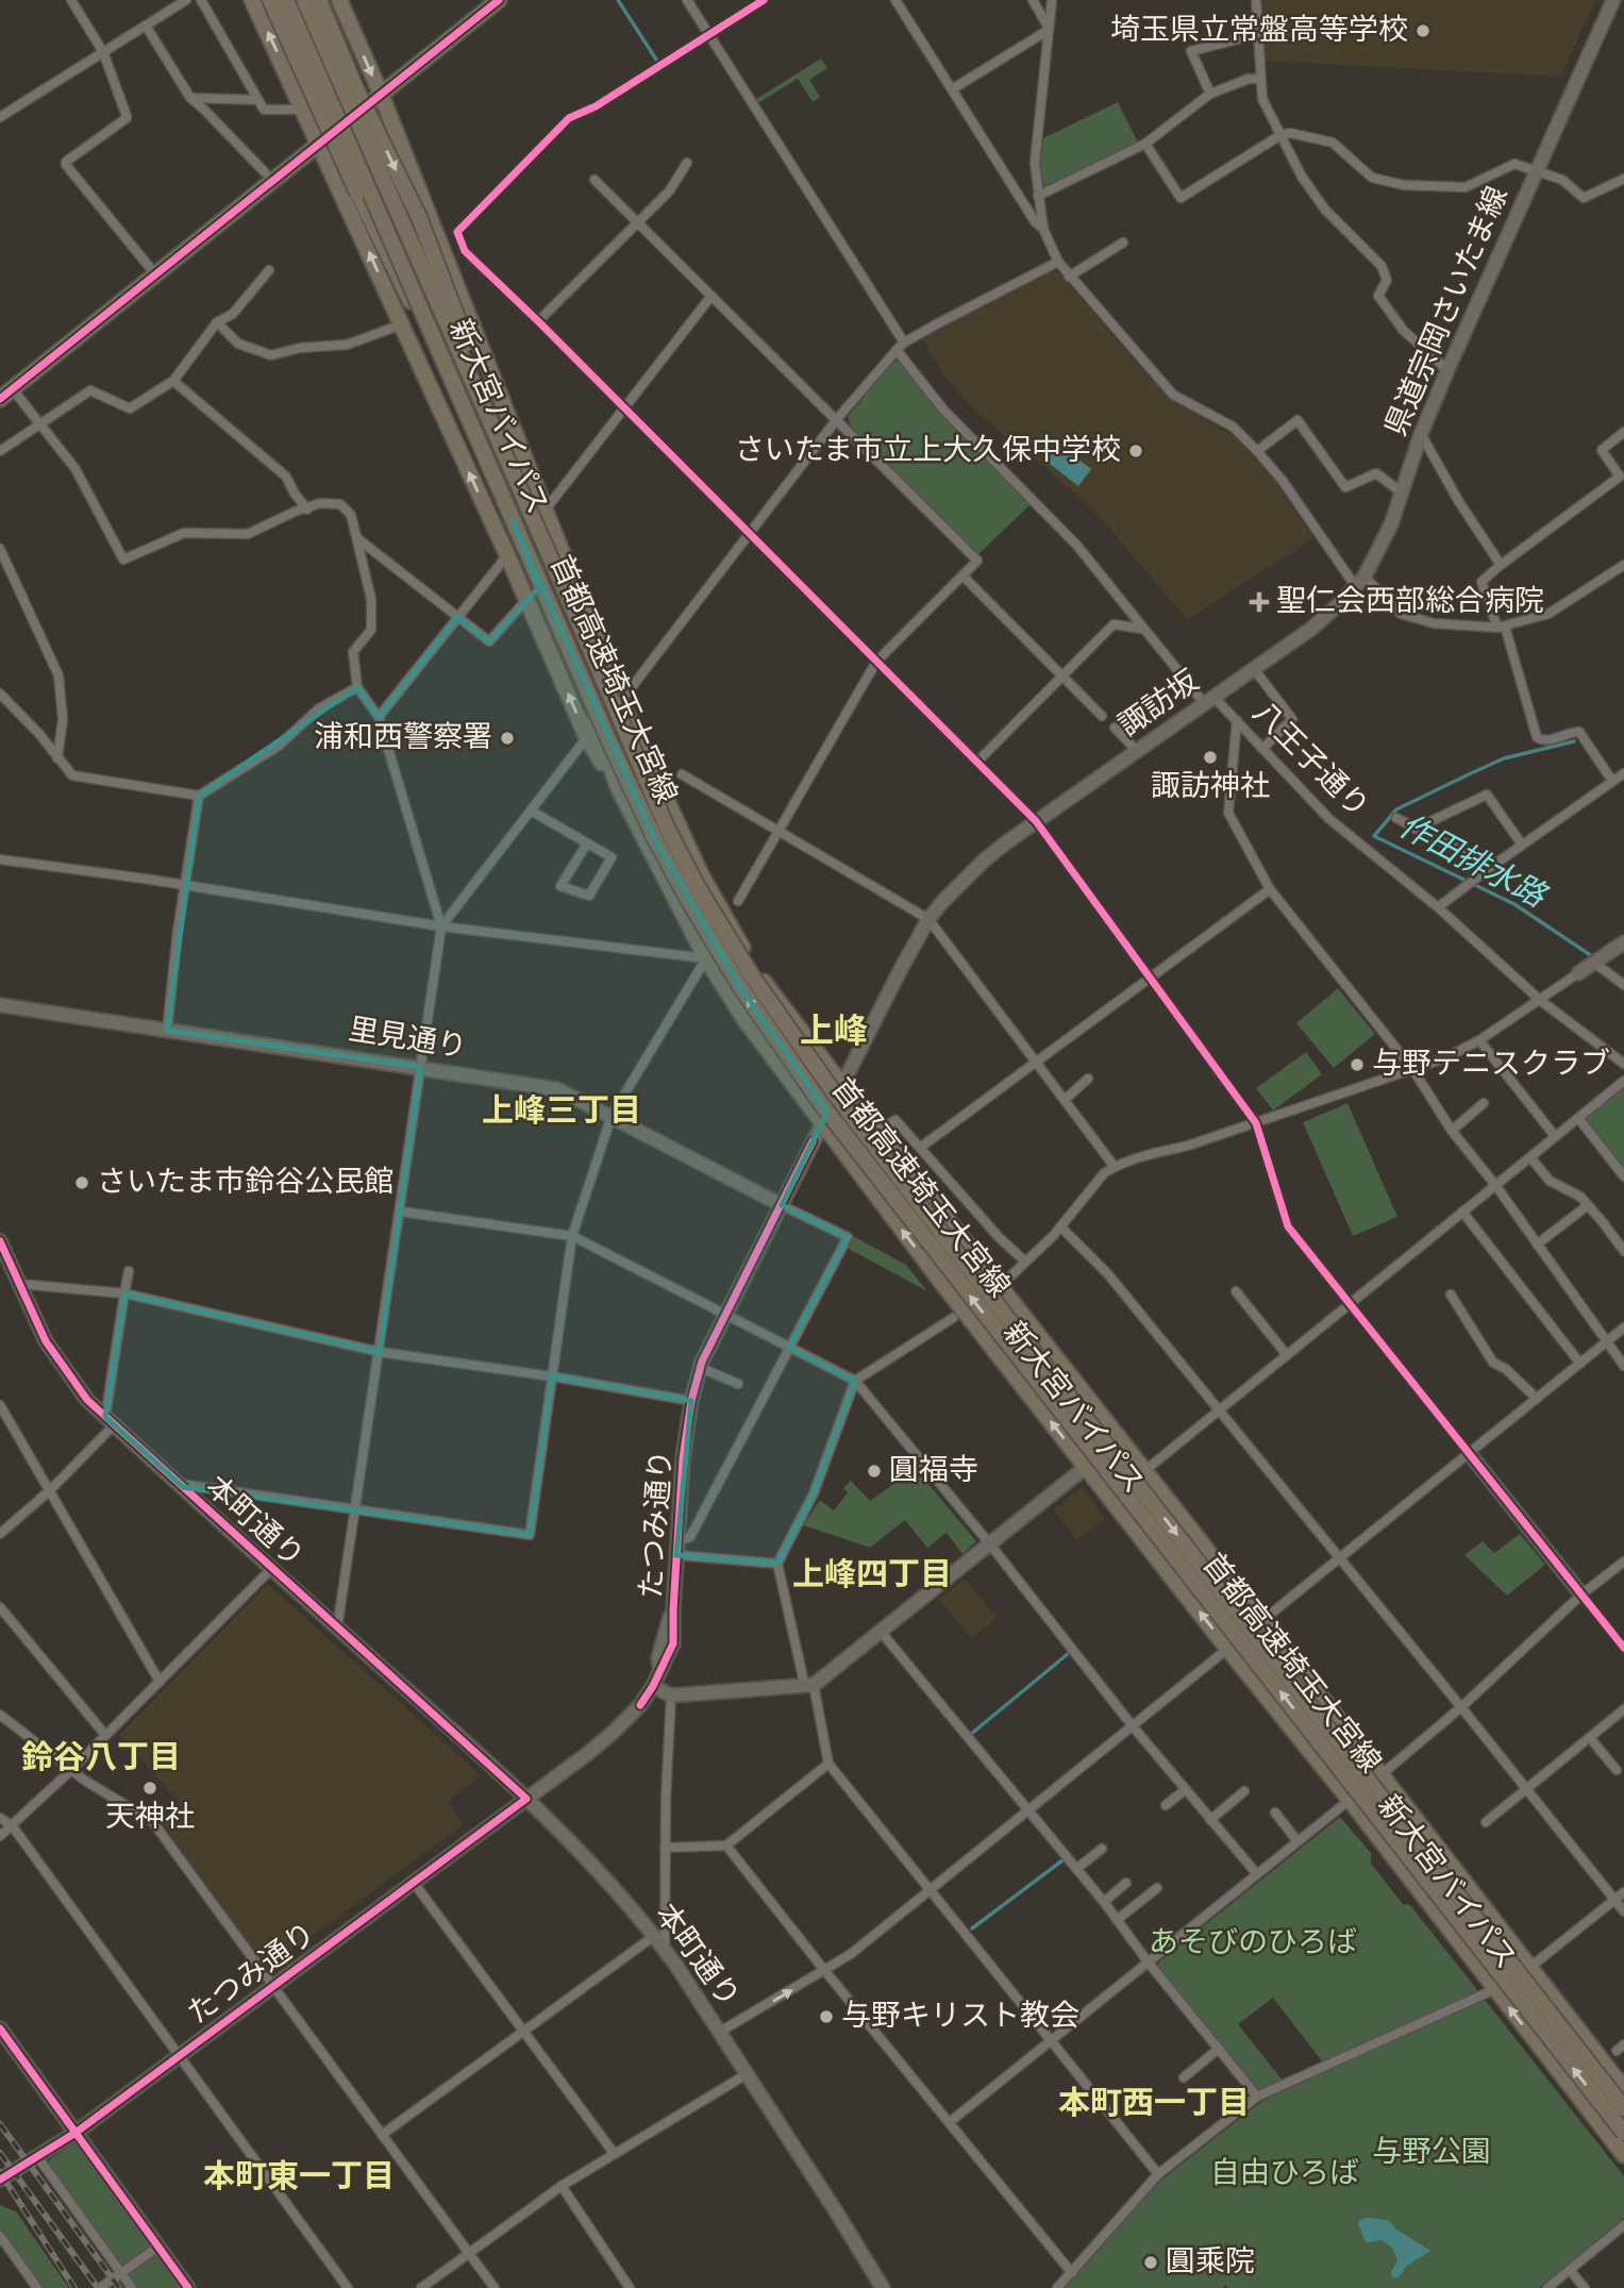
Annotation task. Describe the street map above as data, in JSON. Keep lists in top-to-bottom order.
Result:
{
  "streets": {
    "highway": ["新大宮バイパス", "首都高速埼玉大宮線"],
    "main road": [
      "県道宗岡さいたま線",
      "諏訪坂",
      "里見通り",
      "本町通り",
      "たつみ通り"
    ],
    "street": ["八王子通り"]
  },
  "crossings": [
    ["県道宗岡さいたま線", "諏訪坂"],
    ["新大宮バイパス", "たつみ通り"],
    ["諏訪坂", "八王子通り"],
    ["諏訪坂", "たつみ通り"],
    ["里見通り", "たつみ通り"],
    ["本町通り", "たつみ通り"]
  ],
  "districts": [
    "上峰",
    "上峰三丁目",
    "上峰四丁目",
    "鈴谷八丁目",
    "本町西一丁目",
    "本町東一丁目"
  ],
  "water": ["作田排水路"],
  "parks": ["あそびのひろば", "与野公園", "自由ひろば"],
  "places": {
    "other": [
      "埼玉県立常盤高等学校",
      "さいたま市立上大久保中学校",
      "浦和西警察署",
      "諏訪神社",
      "与野テニスクラブ",
      "さいたま市鈴谷公民館",
      "圓福寺",
      "天神社",
      "与野キリスト教会",
      "圓乘院"
    ],
    "health": ["聖仁会西部総合病院"]
  }
}
